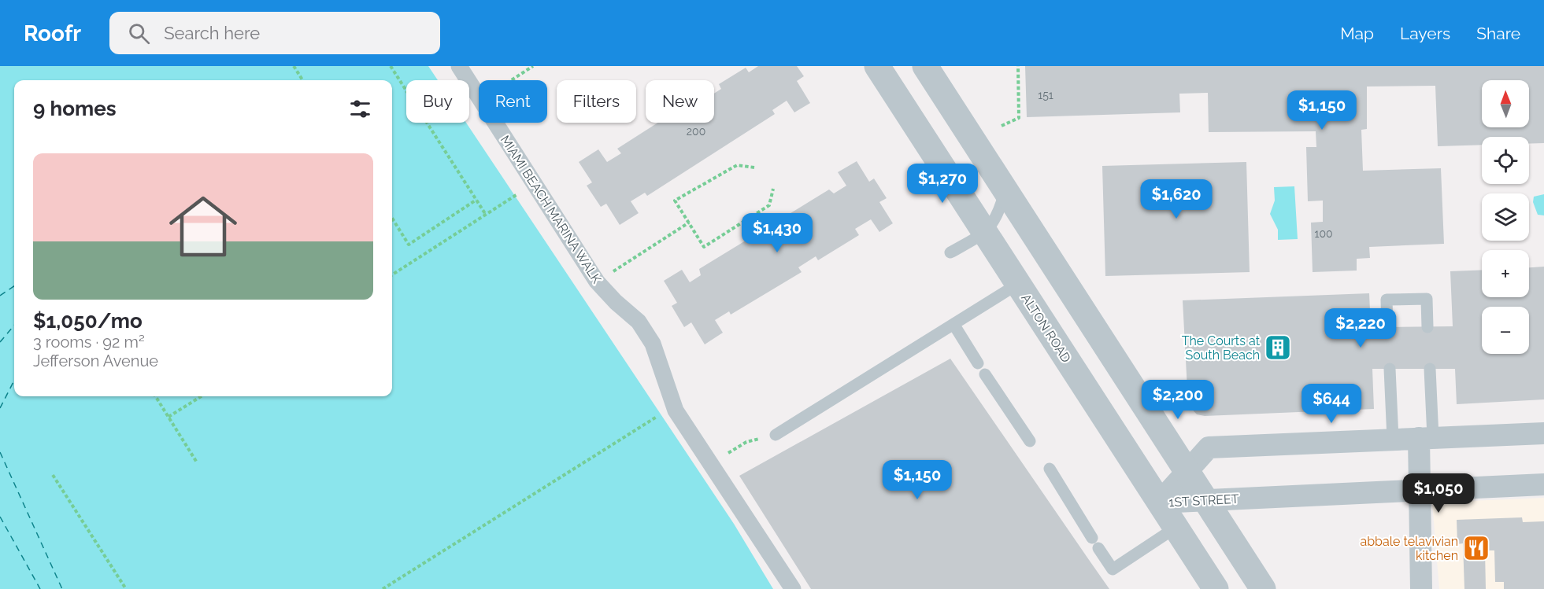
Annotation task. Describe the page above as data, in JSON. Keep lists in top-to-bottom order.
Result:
{
  "streets": {
    "street": ["MIAMI BEACH MARINA WALK", "ALTON ROAD", "1ST STREET"]
  },
  "crossings": [
    ["ALTON ROAD", "1ST STREET"]
  ],
  "places": {
    "building": ["The Courts at South Beach"],
    "restaurant": ["abbale telavivian kitchen"]
  },
  "house_numbers": ["151", "200", "100"],
  "north": "top",
  "page": {
    "header": "Roofr",
    "search": "Search here",
    "nav": ["Map", "Layers", "Share"],
    "map_buttons": ["+", "−"],
    "chip": [
      "Buy",
      "Rent",
      "Filters",
      "New"
    ],
    "heading": "9 homes",
    "price": [
      "$1,150",
      "$1,270",
      "$1,620",
      "$1,430",
      "$2,220",
      "$2,200",
      "$644",
      "$1,150",
      "$1,050"
    ],
    "list": [
      {
        "name": "$1,050/mo",
        "note": "3 rooms · 92 m² · Jefferson Avenue"
      }
    ]
  }
}
